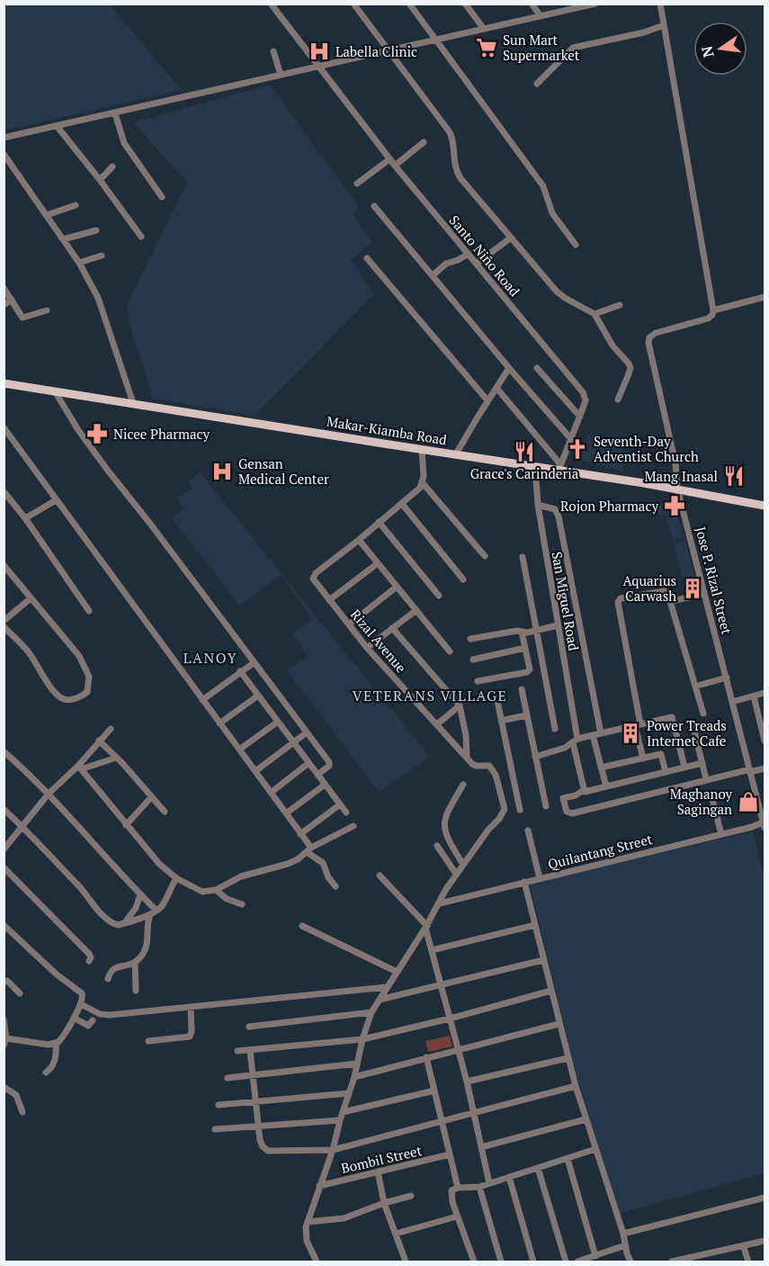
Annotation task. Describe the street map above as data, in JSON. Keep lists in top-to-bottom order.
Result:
{
  "streets": {
    "main road": ["Makar-Kiamba Road"],
    "street": [
      "Santo Niño Road",
      "Jose P. Rizal Street",
      "San Miguel Road",
      "Rizal Avenue",
      "Quilantang Street",
      "Bombil Street"
    ]
  },
  "crossings": [
    ["Santo Niño Road", "Makar-Kiamba Road"],
    ["Makar-Kiamba Road", "Jose P. Rizal Street"],
    ["Makar-Kiamba Road", "San Miguel Road"],
    ["Jose P. Rizal Street", "Quilantang Street"]
  ],
  "districts": ["LANOY", "VETERANS VILLAGE"],
  "places": {
    "supermarket": ["Sun Mart Supermarket"],
    "hospital": ["Labella Clinic", "Gensan Medical Center"],
    "pharmacy": ["Nicee Pharmacy", "Rojon Pharmacy"],
    "church": ["Seventh-Day Adventist Church"],
    "restaurant": ["Grace's Carinderia", "Mang Inasal"],
    "building": ["Aquarius Carwash", "Power Treads Internet Cafe"],
    "shop": ["Maghanoy Sagingan"]
  },
  "north": "left"
}
